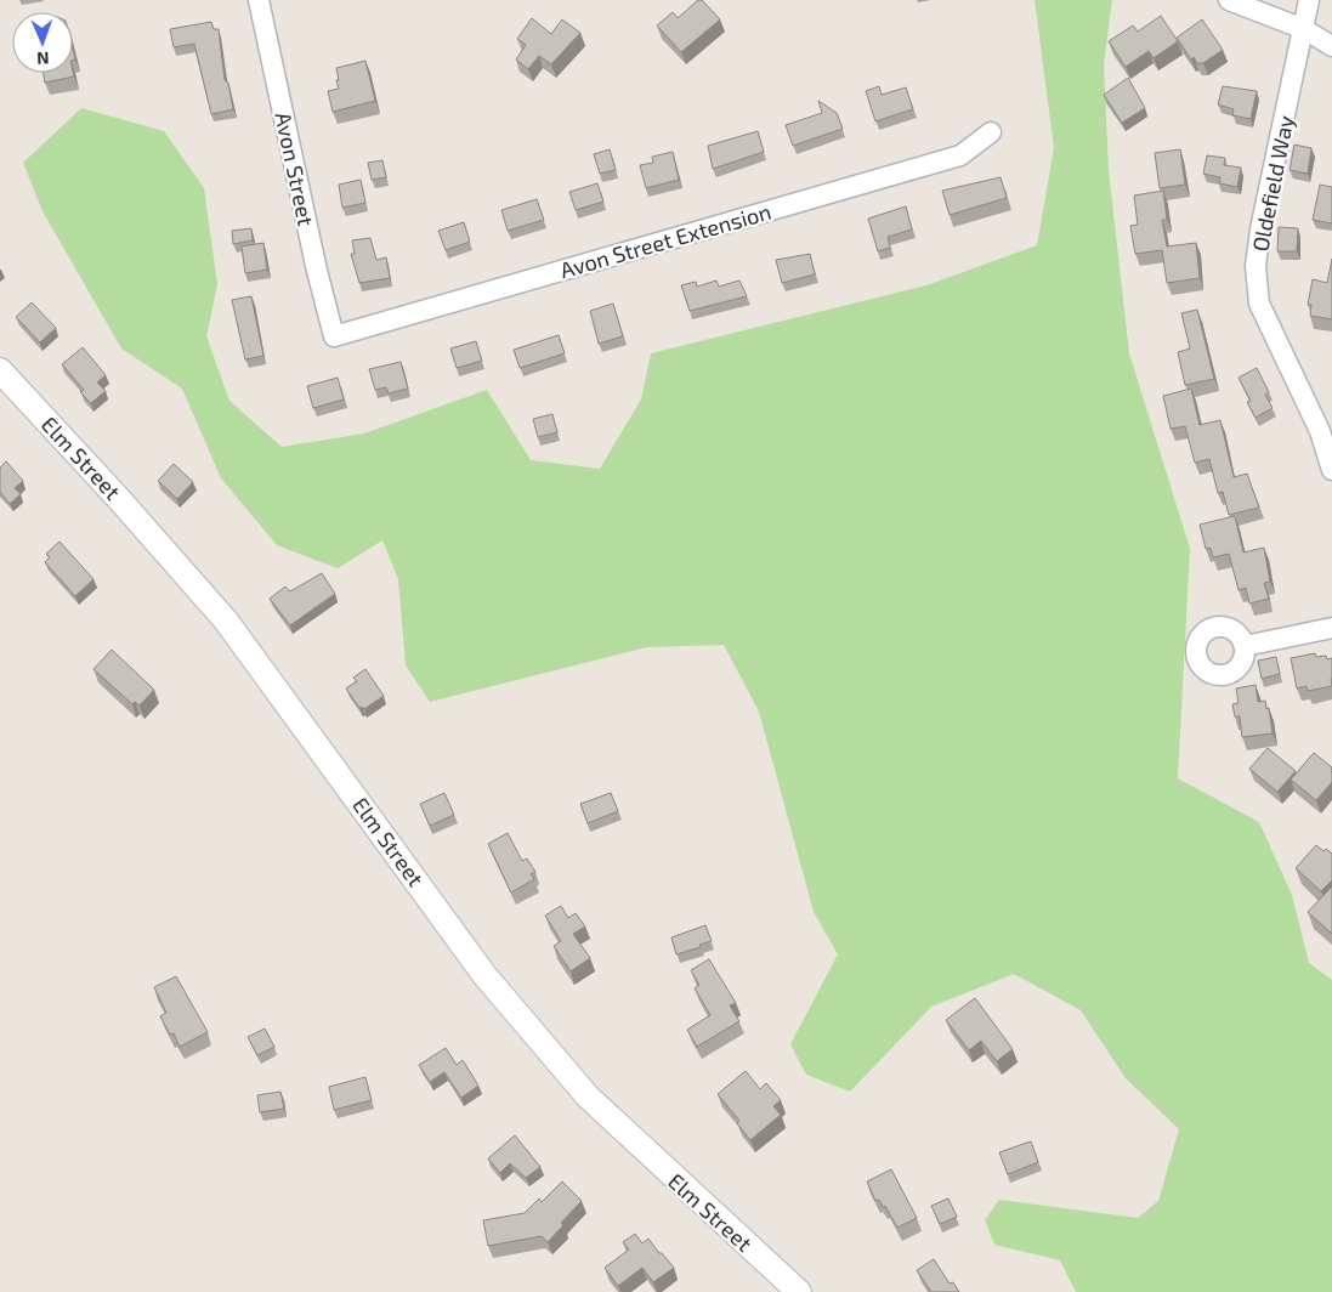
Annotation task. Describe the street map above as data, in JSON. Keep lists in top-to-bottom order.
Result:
{
  "streets": {
    "street": [
      "Avon Street",
      "Oldefield Way",
      "Avon Street Extension",
      "Elm Street"
    ]
  },
  "crossings": [
    ["Avon Street", "Avon Street Extension"]
  ],
  "north": "bottom"
}
